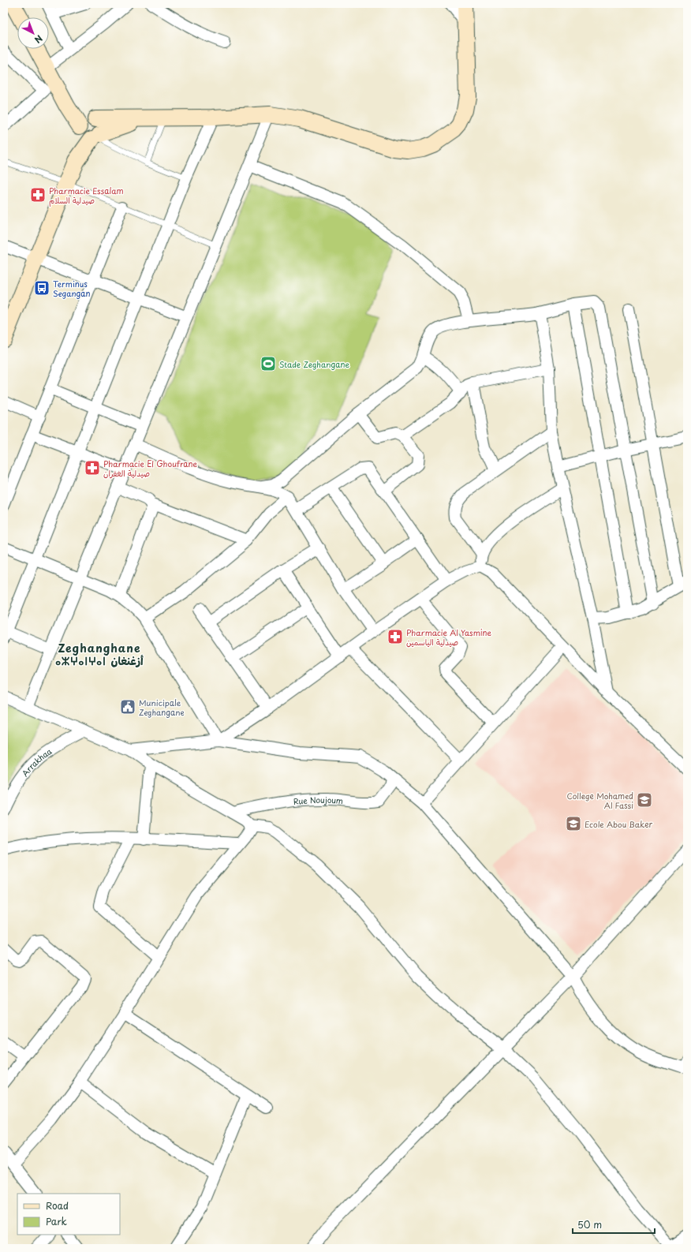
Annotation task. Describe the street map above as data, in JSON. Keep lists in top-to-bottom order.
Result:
{
  "streets": {
    "street": ["Arrakhaa", "Rue Noujoum"]
  },
  "districts": ["Zeghanghane ⴰⵣⵖⴰⵏⵖⴰⵏ أزغنغان"],
  "places": {
    "pharmacy": ["Pharmacie Essalam صيدلية السلام", "Pharmacie El Ghoufrane صيدلية الغفران", "Pharmacie Al Yasmine صيدلية الياسمين"],
    "bus stop": ["Terminus Segangan"],
    "sports": ["Stade Zeghangane"],
    "public building": ["Municipale Zeghangane"],
    "school or university": ["College Mohamed Al Fassi", "Ecole Abou Baker"]
  },
  "legend": ["Road", "Park"],
  "scale_bar": "50 m",
  "north": "bottom right"
}
